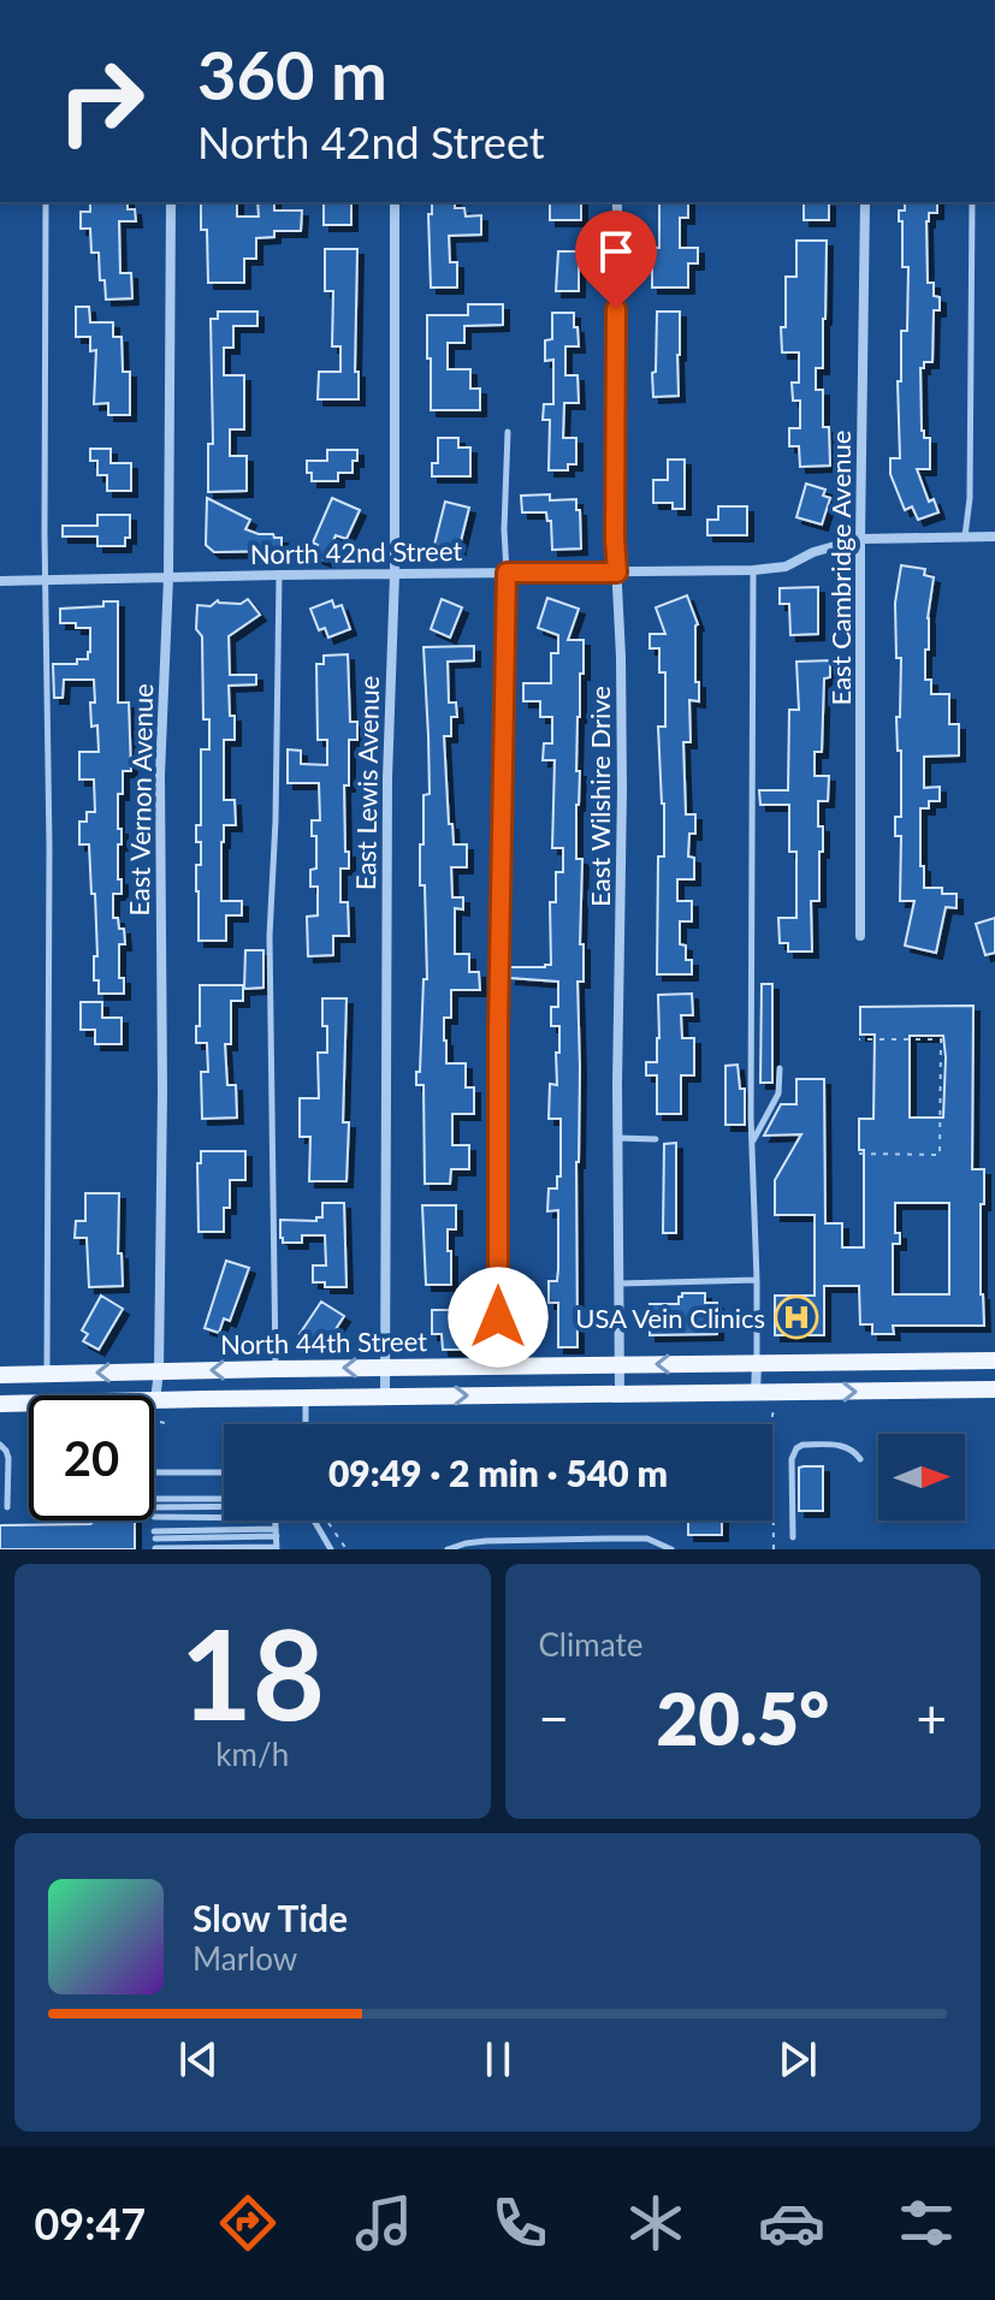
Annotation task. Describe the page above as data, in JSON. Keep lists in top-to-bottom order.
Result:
{
  "streets": {
    "main road": ["North 44th Street"],
    "street": [
      "North 42nd Street",
      "East Cambridge Avenue",
      "East Lewis Avenue",
      "East Wilshire Drive",
      "East Vernon Avenue"
    ]
  },
  "crossings": [
    ["North 42nd Street", "East Cambridge Avenue"],
    ["North 42nd Street", "East Lewis Avenue"],
    ["North 42nd Street", "East Wilshire Drive"],
    ["North 42nd Street", "East Vernon Avenue"],
    ["East Lewis Avenue", "North 44th Street"],
    ["East Wilshire Drive", "North 44th Street"],
    ["East Vernon Avenue", "North 44th Street"]
  ],
  "places": {
    "hospital": ["USA Vein Clinics"]
  },
  "north": "right",
  "page": {
    "turn": ["360 m", "North 42nd Street"],
    "limit": "20",
    "trip": "09:49 · 2 min · 540 m",
    "tile": [
      ["18", "km/h"],
      "Climate"
    ],
    "heat": ["−", "20.5°", "+"],
    "song": ["Slow Tide", "Marlow"],
    "tabs": "09:47"
  }
}
